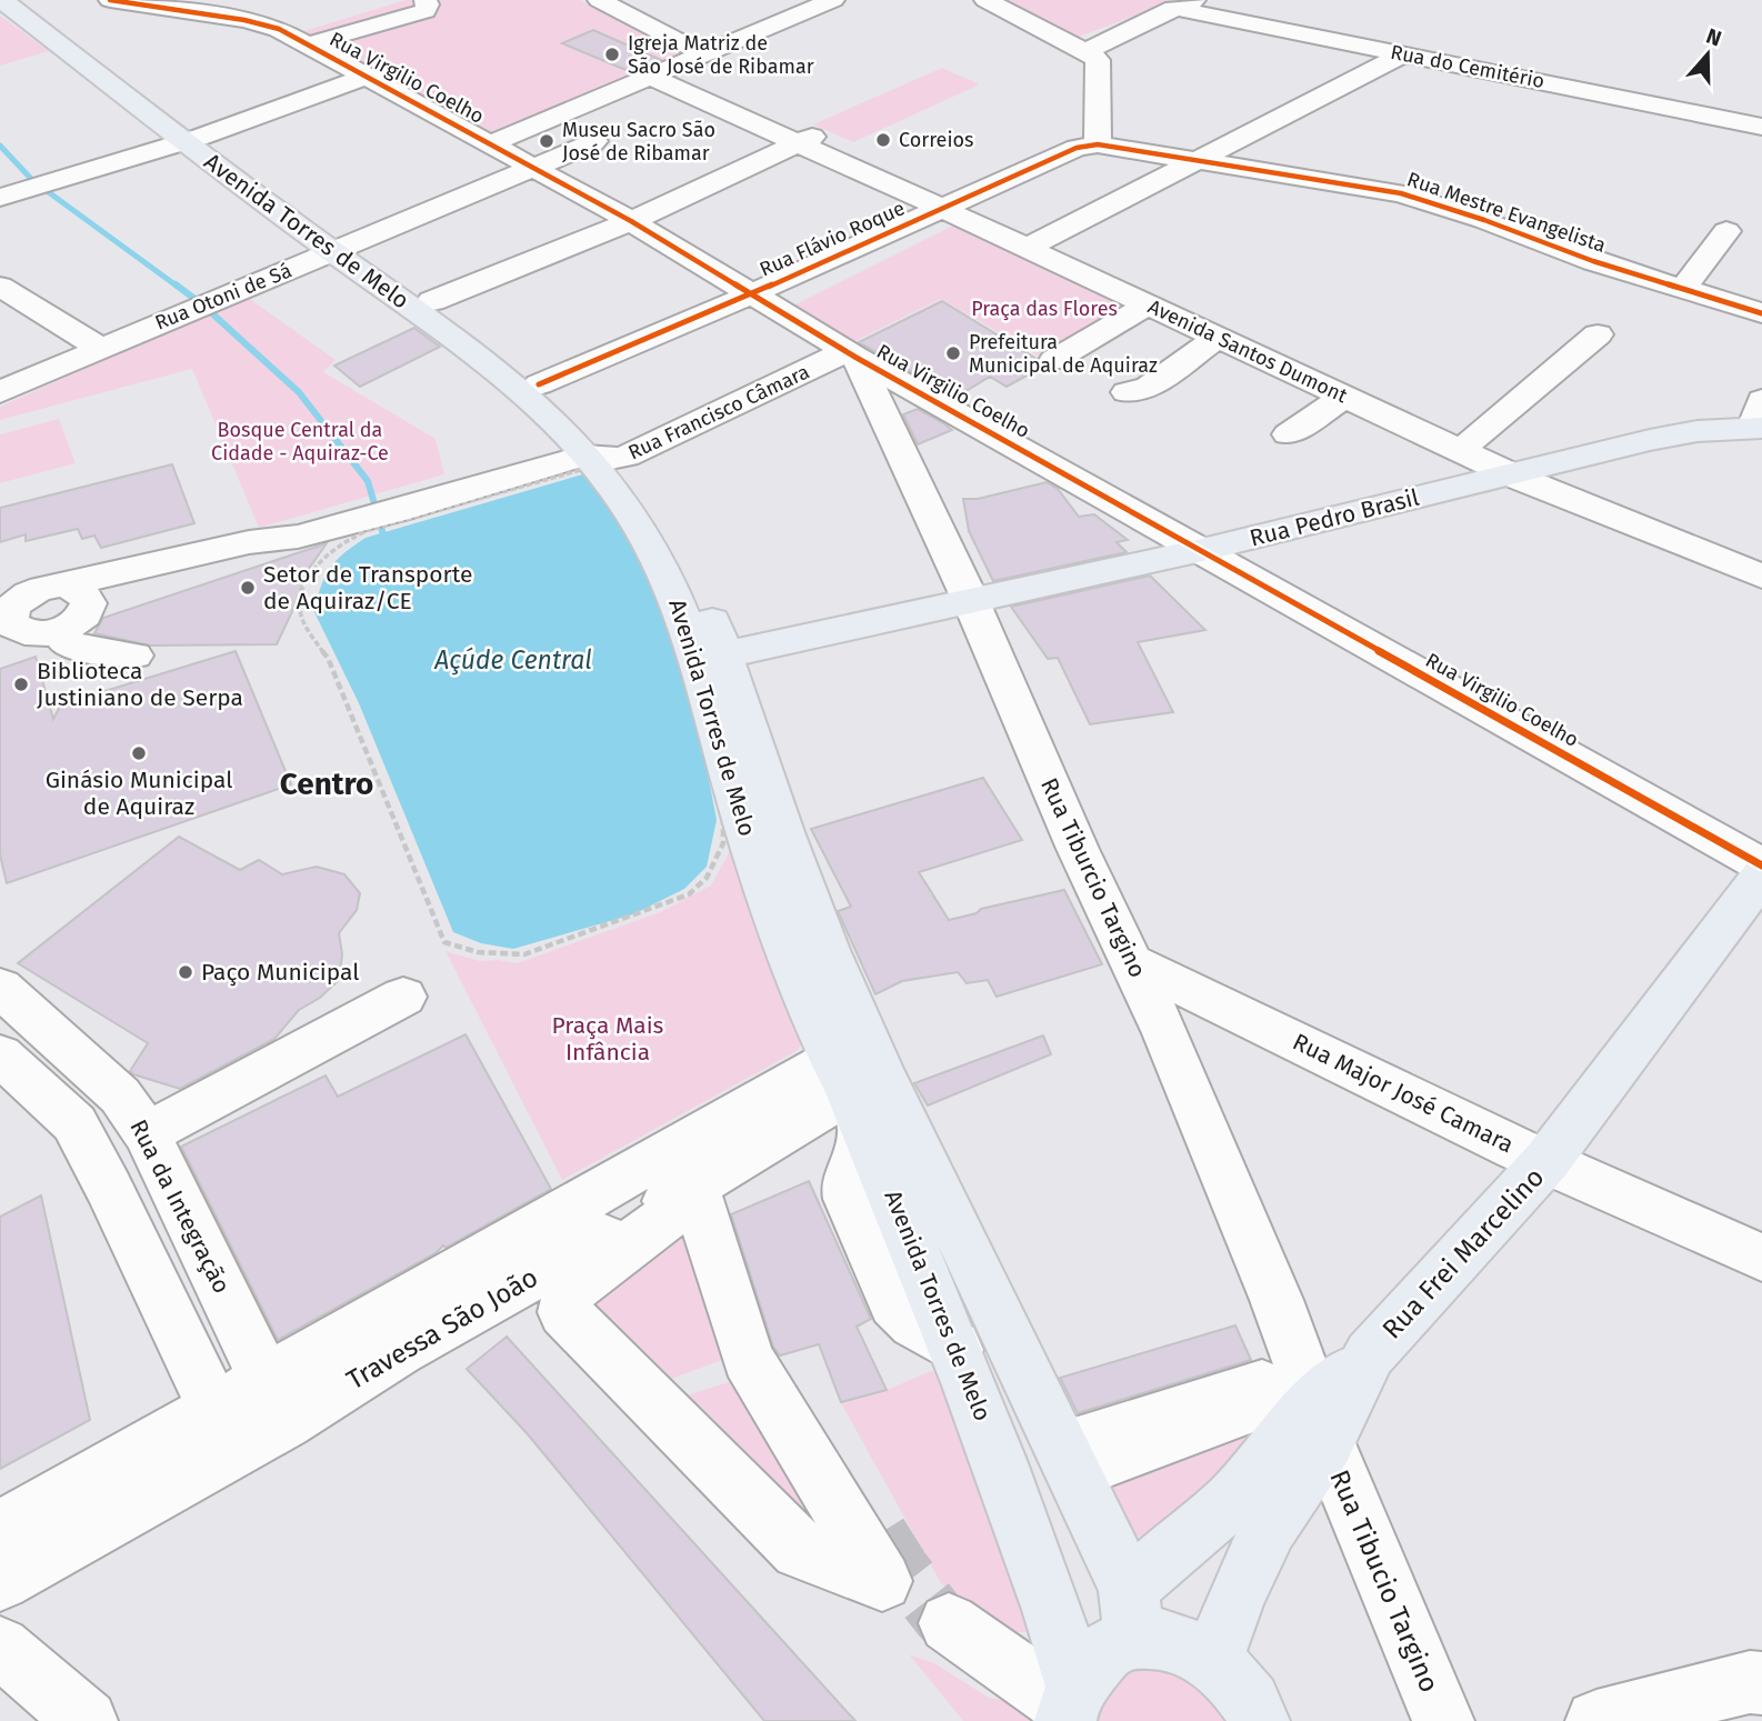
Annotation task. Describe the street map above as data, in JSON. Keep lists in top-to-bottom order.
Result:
{
  "streets": {
    "main road": ["Avenida Torres de Melo", "Rua Pedro Brasil", "Rua Frei Marcelino"],
    "street": [
      "Rua do Cemitério",
      "Rua Virgilio Coelho",
      "Rua Mestre Evangelista",
      "Rua Flávio Roque",
      "Rua Otoni de Sá",
      "Avenida Santos Dumont",
      "Rua Francisco Câmara",
      "Rua Tiburcio Targino",
      "Rua Major José Camara",
      "Rua da Integração",
      "Travessa São João",
      "Rua Tibucio Targino"
    ]
  },
  "crossings": [
    ["Rua Virgilio Coelho", "Rua Flávio Roque"],
    ["Rua Virgilio Coelho", "Rua Otoni de Sá"],
    ["Rua Virgilio Coelho", "Rua Francisco Câmara"],
    ["Rua Virgilio Coelho", "Rua Pedro Brasil"],
    ["Rua Virgilio Coelho", "Rua Tiburcio Targino"],
    ["Rua Mestre Evangelista", "Rua Flávio Roque"],
    ["Avenida Torres de Melo", "Rua Flávio Roque"],
    ["Avenida Torres de Melo", "Rua Otoni de Sá"],
    ["Avenida Torres de Melo", "Rua Francisco Câmara"],
    ["Avenida Torres de Melo", "Rua Pedro Brasil"],
    ["Avenida Torres de Melo", "Travessa São João"],
    ["Rua Flávio Roque", "Avenida Santos Dumont"],
    ["Avenida Santos Dumont", "Rua Pedro Brasil"],
    ["Rua Francisco Câmara", "Rua Tiburcio Targino"],
    ["Rua Pedro Brasil", "Rua Tiburcio Targino"],
    ["Rua Tiburcio Targino", "Rua Major José Camara"],
    ["Rua Tiburcio Targino", "Rua Frei Marcelino"],
    ["Rua Tiburcio Targino", "Rua Tibucio Targino"],
    ["Rua Major José Camara", "Rua Frei Marcelino"],
    ["Rua da Integração", "Travessa São João"],
    ["Rua Frei Marcelino", "Rua Tibucio Targino"]
  ],
  "districts": ["Centro"],
  "water": ["Açúde Central"],
  "parks": ["Praça das Flores", "Bosque Central da Cidade - Aquiraz-Ce", "Praça Mais Infância"],
  "places": [
    "Igreja Matriz de São José de Ribamar",
    "Correios",
    "Museu Sacro São José de Ribamar",
    "Prefeitura Municipal de Aquiraz",
    "Setor de Transporte de Aquiraz/CE",
    "Biblioteca Justiniano de Serpa",
    "Ginásio Municipal de Aquiraz",
    "Paço Municipal"
  ],
  "north": "top"
}
